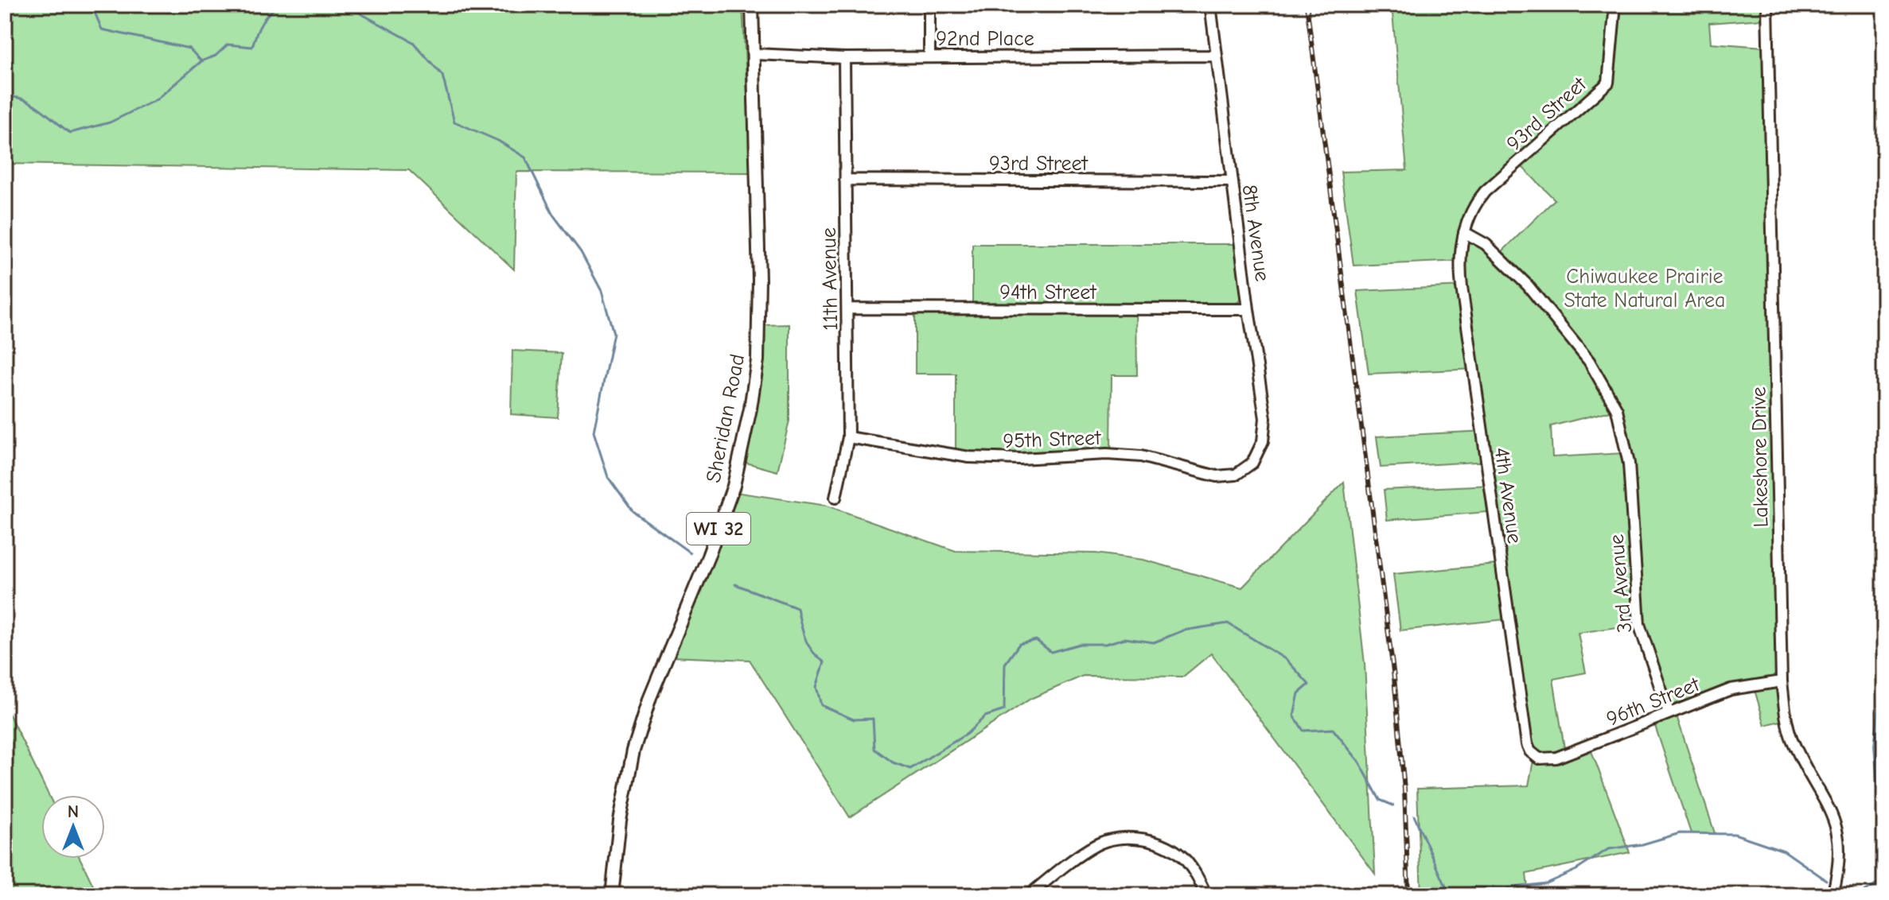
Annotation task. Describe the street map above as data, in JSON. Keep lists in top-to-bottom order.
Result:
{
  "streets": {
    "main road": ["Sheridan Road", "WI 32"],
    "street": [
      "92nd Place",
      "93rd Street",
      "8th Avenue",
      "11th Avenue",
      "94th Street",
      "95th Street",
      "Lakeshore Drive",
      "4th Avenue",
      "3rd Avenue",
      "96th Street"
    ]
  },
  "crossings": [
    ["92nd Place", "8th Avenue"],
    ["92nd Place", "11th Avenue"],
    ["92nd Place", "Sheridan Road"],
    ["93rd Street", "8th Avenue"],
    ["93rd Street", "11th Avenue"],
    ["93rd Street", "4th Avenue"],
    ["93rd Street", "3rd Avenue"],
    ["8th Avenue", "94th Street"],
    ["8th Avenue", "95th Street"],
    ["11th Avenue", "94th Street"],
    ["11th Avenue", "95th Street"],
    ["Lakeshore Drive", "96th Street"],
    ["4th Avenue", "3rd Avenue"],
    ["4th Avenue", "96th Street"],
    ["3rd Avenue", "96th Street"]
  ],
  "parks": ["Chiwaukee Prairie State Natural Area"],
  "north": "top"
}
